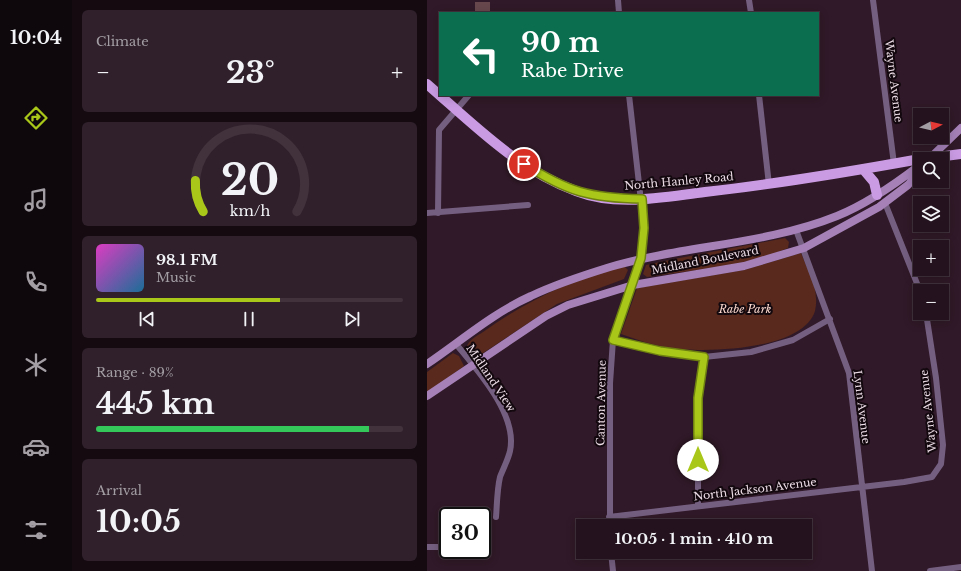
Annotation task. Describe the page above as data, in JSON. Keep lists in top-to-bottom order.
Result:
{
  "streets": {
    "main road": ["North Hanley Road", "Midland Boulevard"],
    "street": [
      "Wayne Avenue",
      "Midland View",
      "Canton Avenue",
      "Lynn Avenue",
      "North Jackson Avenue"
    ]
  },
  "crossings": [
    ["Wayne Avenue", "North Hanley Road"],
    ["Wayne Avenue", "North Jackson Avenue"],
    ["North Hanley Road", "Canton Avenue"],
    ["Midland Boulevard", "Midland View"],
    ["Midland Boulevard", "Canton Avenue"],
    ["Midland Boulevard", "Lynn Avenue"],
    ["Canton Avenue", "North Jackson Avenue"],
    ["Lynn Avenue", "North Jackson Avenue"]
  ],
  "parks": ["Rabe Park"],
  "north": "right",
  "page": {
    "tabs": "10:04",
    "tile": [
      "Climate",
      ["Range · 89%", "445 km"],
      ["Arrival", "10:05"]
    ],
    "turn": ["90 m", "Rabe Drive"],
    "heat": ["−", "23°", "+"],
    "map_buttons": ["+", "−"],
    "song": ["98.1 FM", "Music"],
    "limit": "30",
    "trip": "10:05 · 1 min · 410 m",
    "gauge": ["20", "km/h"]
  }
}
